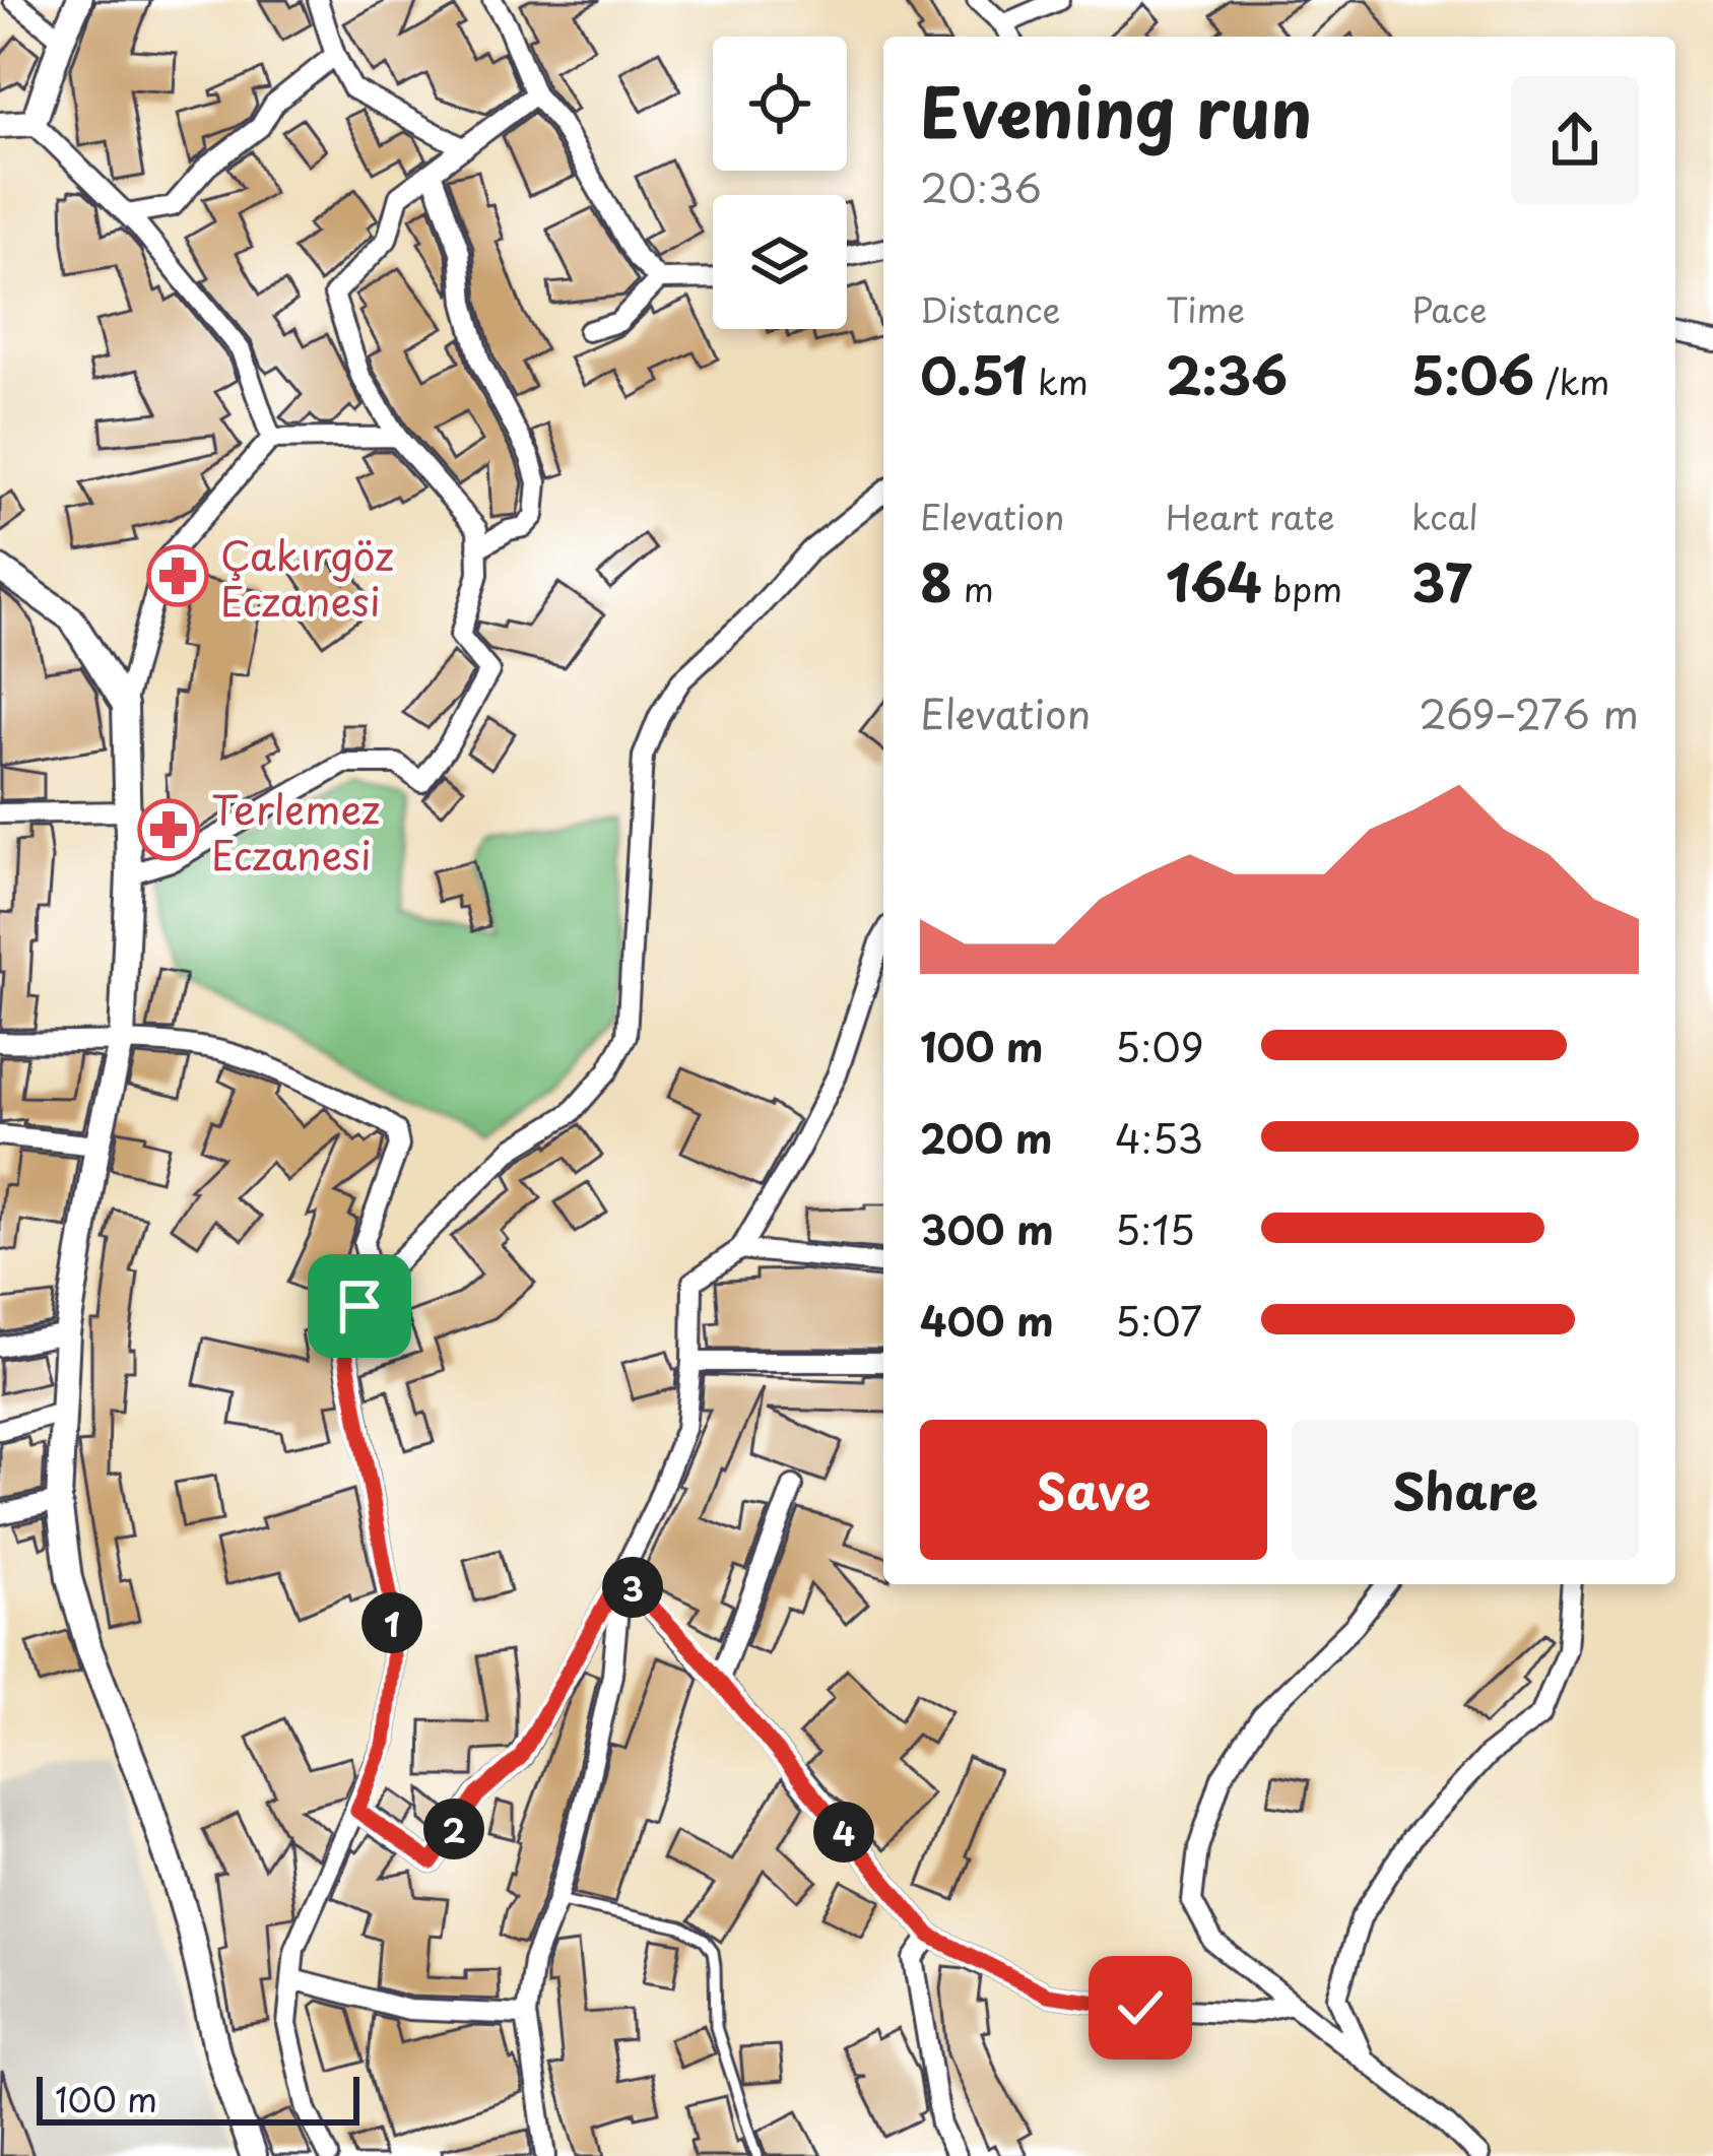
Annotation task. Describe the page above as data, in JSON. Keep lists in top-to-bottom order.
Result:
{
  "places": {
    "pharmacy": ["Çakırgöz Eczanesi", "Terlemez Eczanesi"]
  },
  "scale_bar": "100 m",
  "page": {
    "heading": ["Evening run", "20:36"],
    "stats": [
      ["Distance", "0.51 km"],
      ["Time", "2:36"],
      ["Pace", "5:06 /km"],
      ["Elevation", "8 m"],
      ["Heart rate", "164 bpm"],
      ["kcal", "37"]
    ],
    "chart": ["Elevation", "269–276 m"],
    "list": [
      {
        "name": "100 m",
        "note": "5:09"
      },
      {
        "name": "200 m",
        "note": "4:53"
      },
      {
        "name": "300 m",
        "note": "5:15"
      },
      {
        "name": "400 m",
        "note": "5:07"
      }
    ],
    "buttons": ["Save", "Share"],
    "pins": [
      "3",
      "1",
      "2",
      "4"
    ],
    "scale": "100 m"
  }
}
